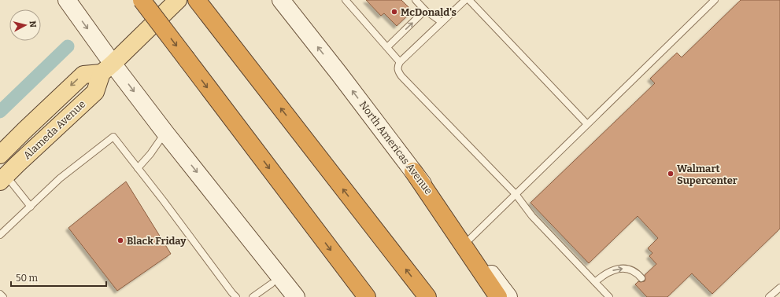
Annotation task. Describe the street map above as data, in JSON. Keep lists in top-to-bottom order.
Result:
{
  "streets": {
    "main road": ["Alameda Avenue", "North Americas Avenue"]
  },
  "one_way": ["North Americas Avenue"],
  "places": ["McDonald's", "Walmart Supercenter", "Black Friday"],
  "scale_bar": "50 m",
  "north": "right"
}
